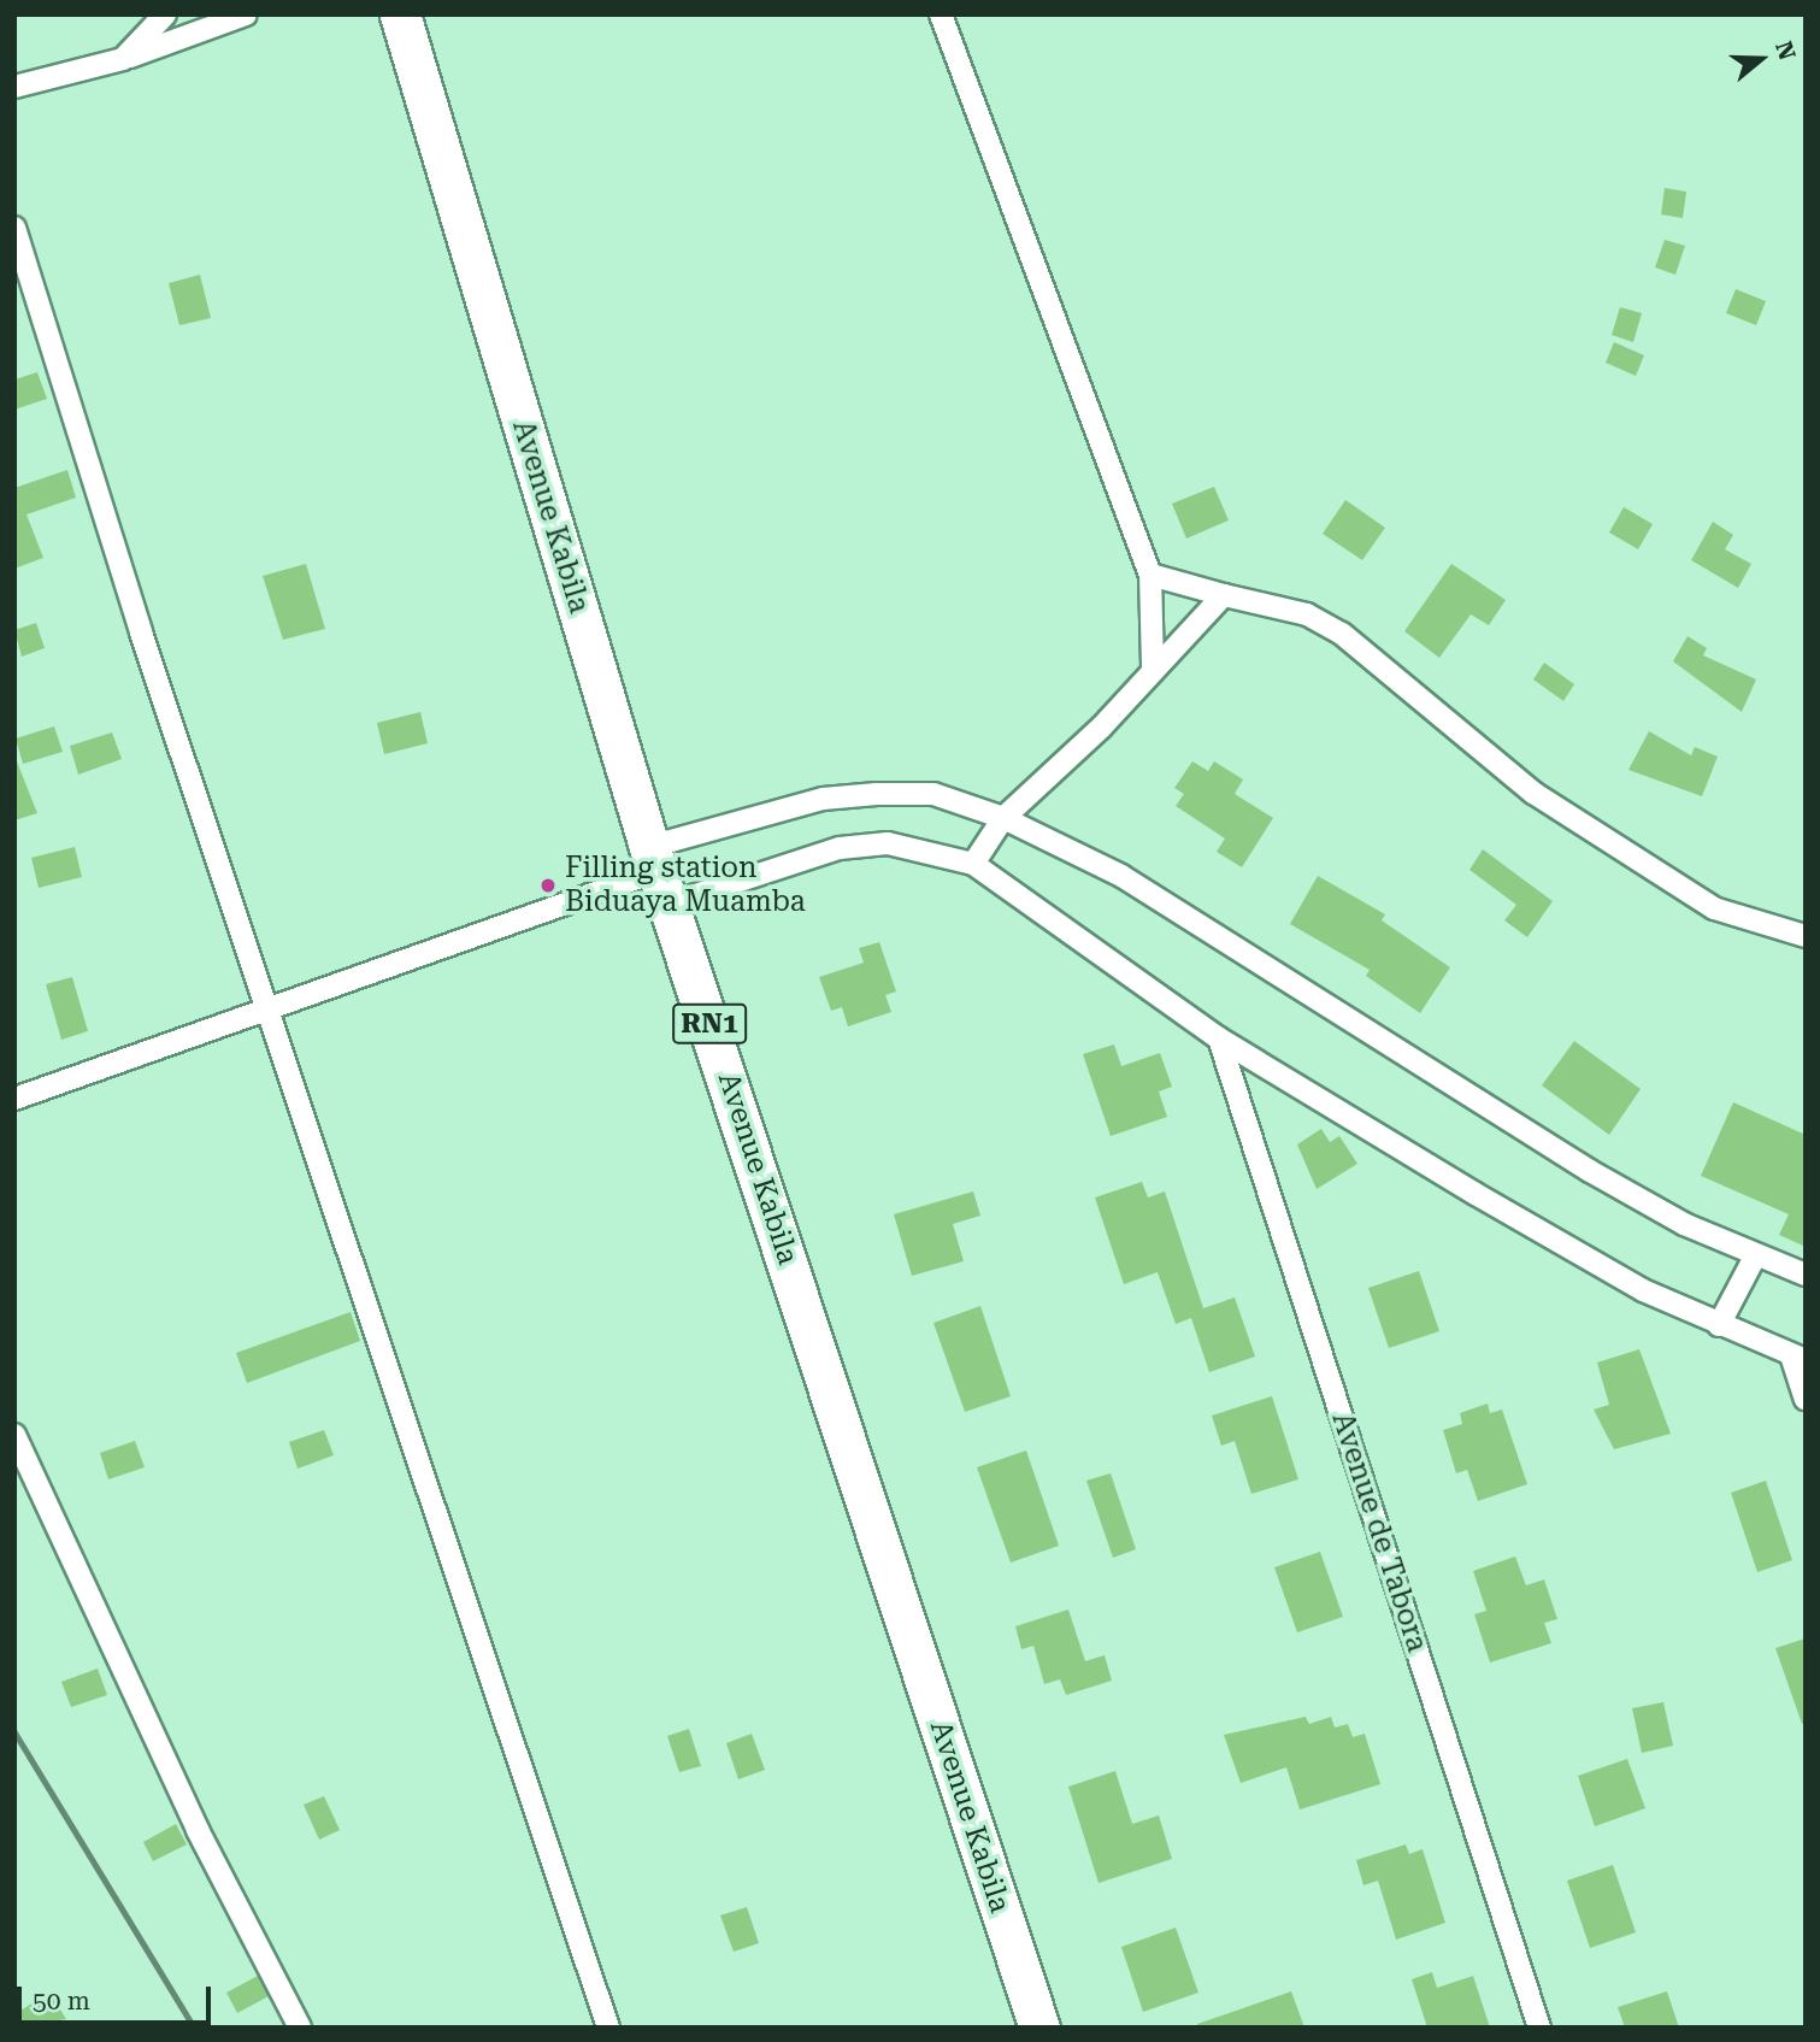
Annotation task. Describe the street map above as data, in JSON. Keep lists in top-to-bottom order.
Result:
{
  "streets": {
    "highway": ["Avenue Kabila", "RN1"],
    "street": ["Avenue de Tabora"]
  },
  "places": ["Filling station Biduaya Muamba"],
  "scale_bar": "50 m",
  "north": "right"
}
